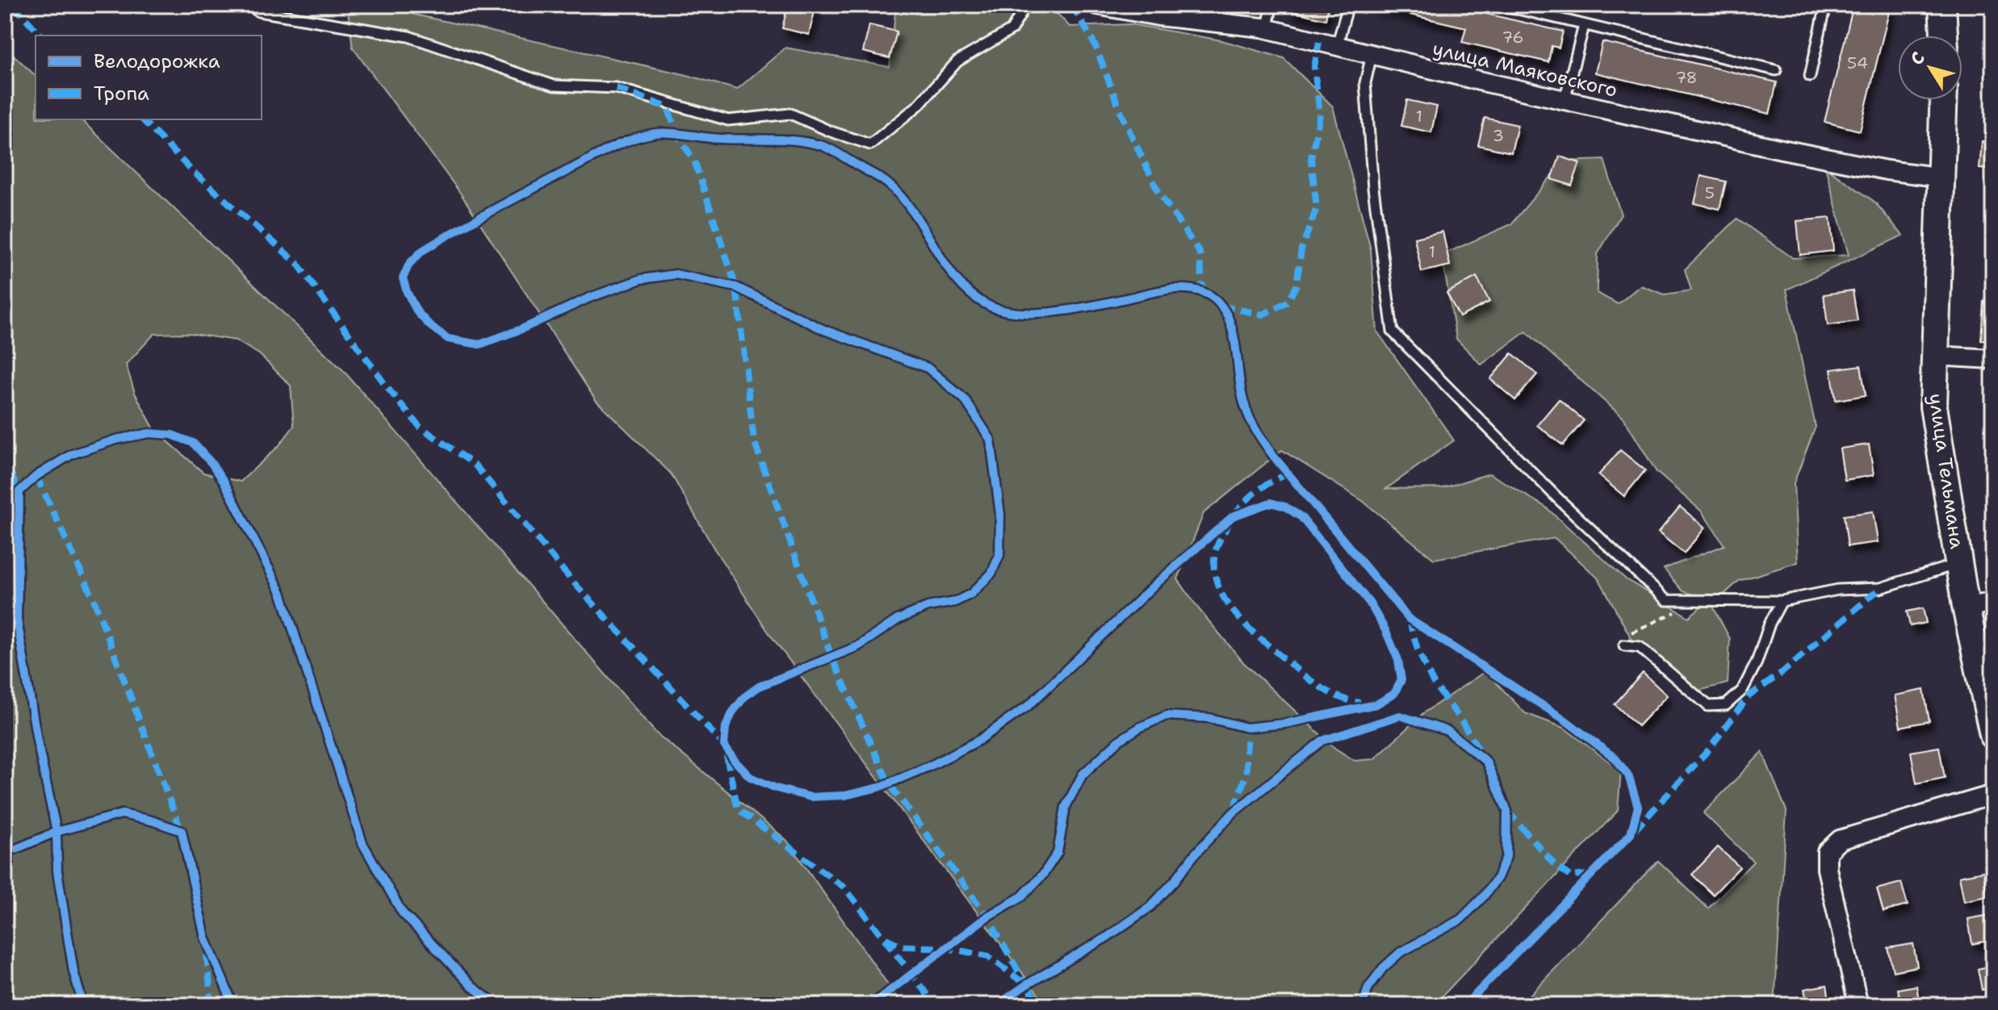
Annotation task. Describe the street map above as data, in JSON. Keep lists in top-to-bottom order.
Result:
{
  "streets": {
    "street": ["улица Маяковского", "улица Тельмана"]
  },
  "crossings": [
    ["улица Маяковского", "улица Тельмана"]
  ],
  "house_numbers": [
    "76",
    "54",
    "78",
    "1",
    "3",
    "5",
    "1"
  ],
  "legend": ["Велодорожка", "Тропа"],
  "north": "top left"
}
